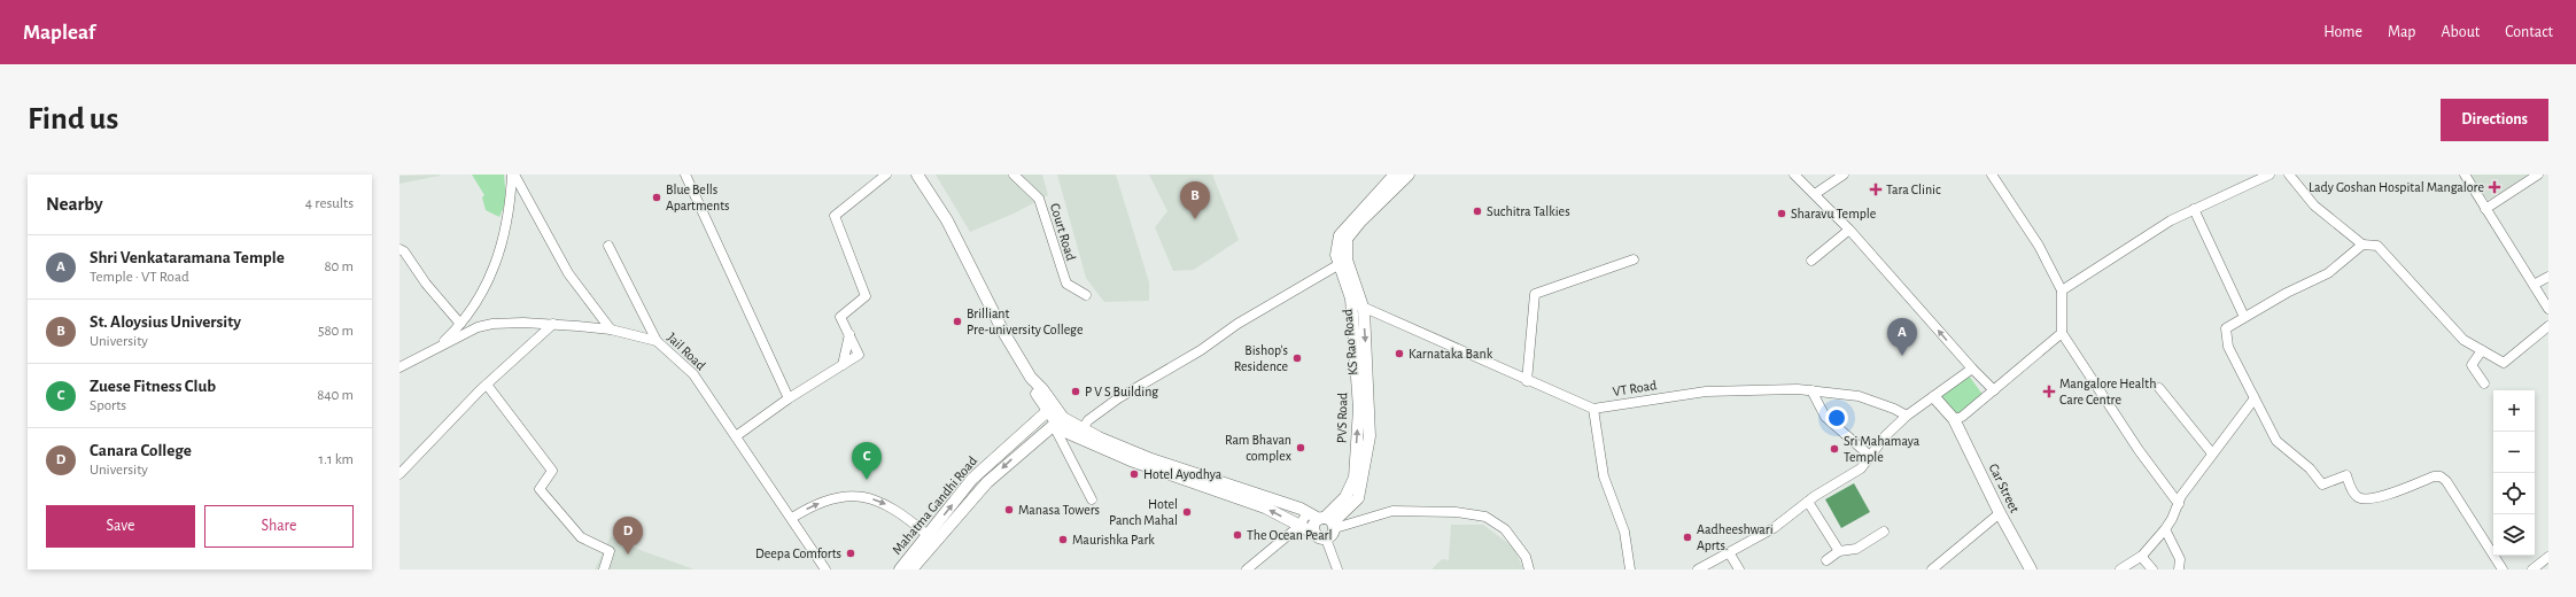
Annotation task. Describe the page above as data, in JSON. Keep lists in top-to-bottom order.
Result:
{
  "streets": {
    "main road": [
      "KS Rao Road",
      "PVS Road",
      "Car Street",
      "Mahatma Gandhi Road"
    ],
    "street": ["Court Road", "Jail Road", "VT Road"]
  },
  "crossings": [
    ["KS Rao Road", "PVS Road"]
  ],
  "places": {
    "health": ["Lady Goshan Hospital Mangalore", "Tara Clinic", "Mangalore Health Care Centre"],
    "other": [
      "Blue Bells Apartments",
      "Suchitra Talkies",
      "Sharavu Temple",
      "Brilliant Pre-university College",
      "Karnataka Bank",
      "Bishop's Residence",
      "P V S Building",
      "Ram Bhavan complex",
      "Sri Mahamaya Temple",
      "Hotel Ayodhya",
      "Manasa Towers",
      "Hotel Panch Mahal",
      "The Ocean Pearl",
      "Aadheeshwari Aprts.",
      "Maurishka Park",
      "Deepa Comforts"
    ]
  },
  "page": {
    "header": "Mapleaf",
    "nav": [
      "Home",
      "Map",
      "About",
      "Contact"
    ],
    "buttons": [
      "Directions",
      ["Save", "Share"]
    ],
    "title": "Find us",
    "heading": ["Nearby", "4 results"],
    "pins": [
      "B",
      "A",
      "C",
      "D"
    ],
    "list": [
      {
        "mark": "A",
        "name": "Shri Venkataramana Temple",
        "note": "Temple · VT Road",
        "value": "80 m"
      },
      {
        "mark": "B",
        "name": "St. Aloysius University",
        "note": "University",
        "value": "580 m"
      },
      {
        "mark": "C",
        "name": "Zuese Fitness Club",
        "note": "Sports",
        "value": "840 m"
      },
      {
        "mark": "D",
        "name": "Canara College",
        "note": "University",
        "value": "1.1 km"
      }
    ],
    "map_buttons": ["+", "−"]
  }
}
